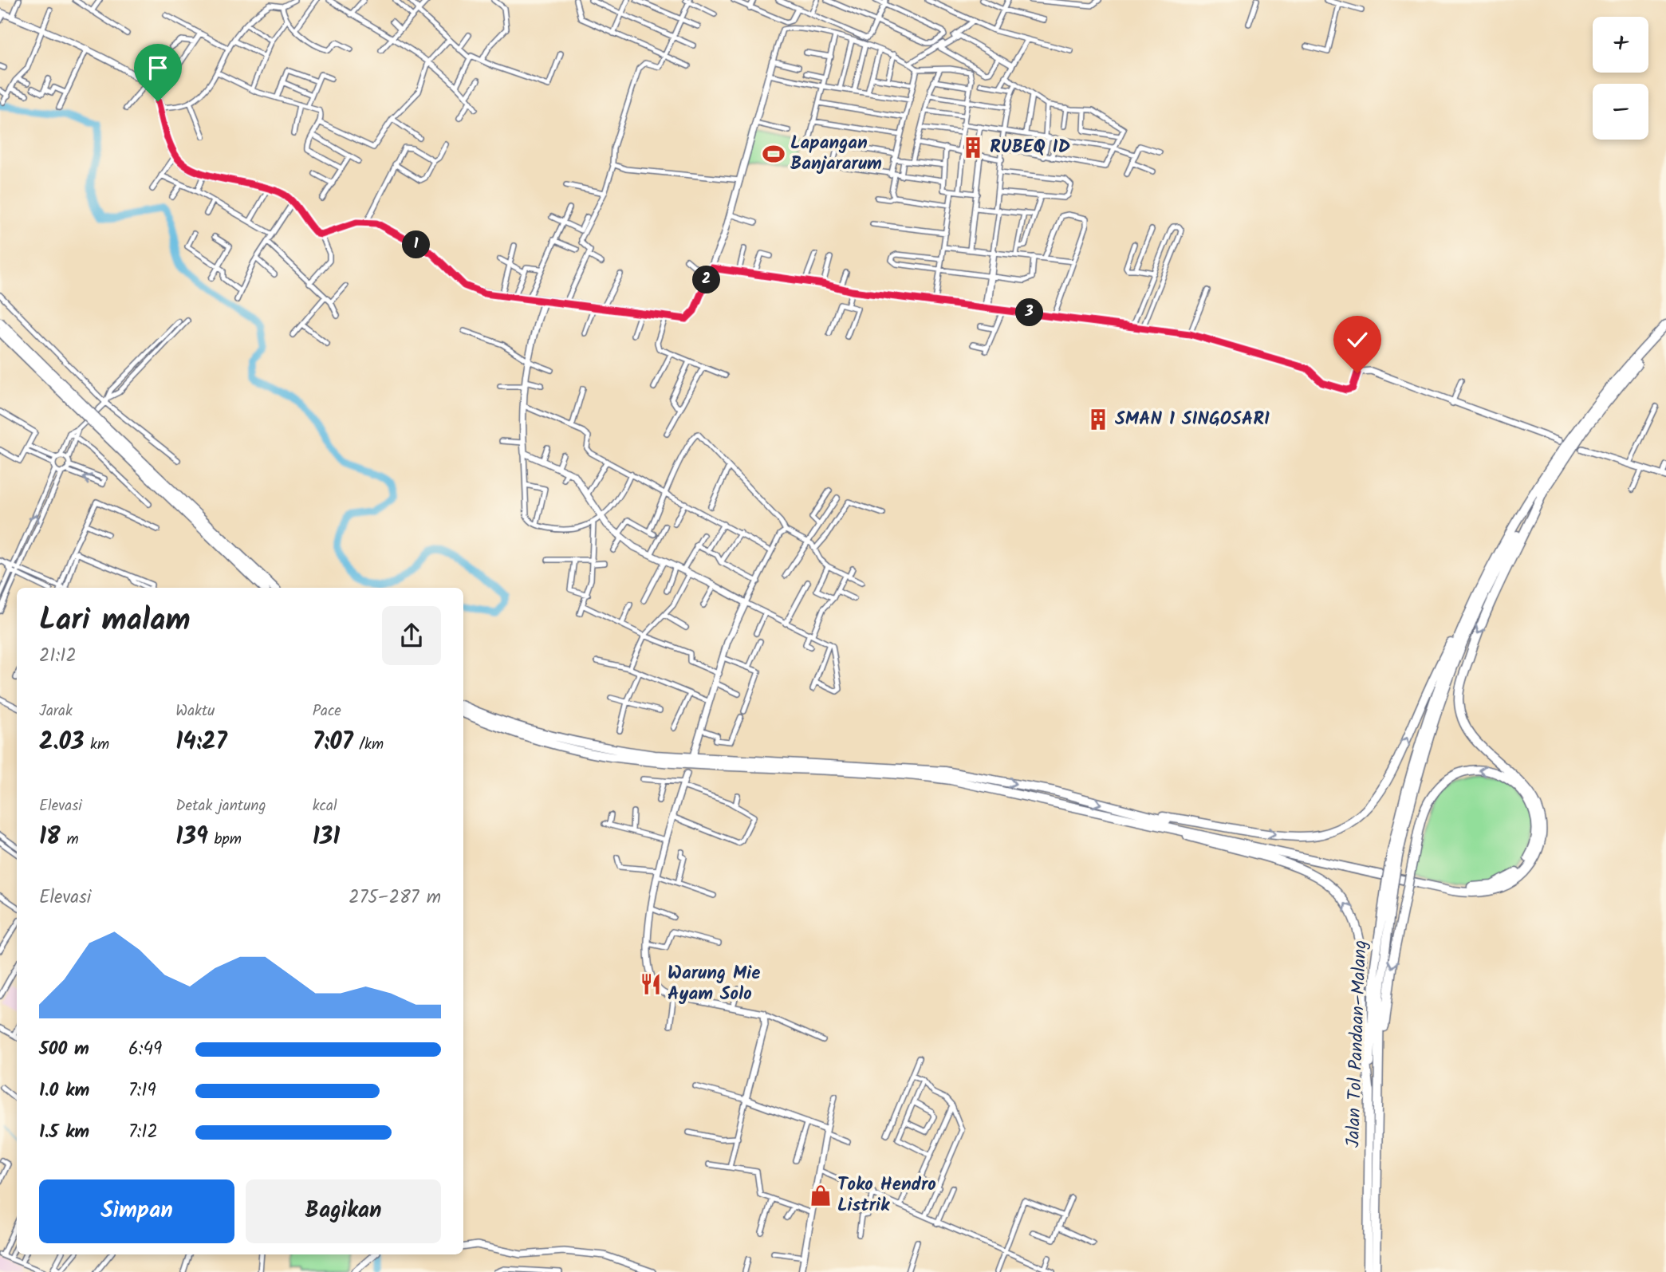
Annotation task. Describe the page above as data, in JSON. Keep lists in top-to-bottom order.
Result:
{
  "streets": {
    "highway": ["Jalan Tol Pandaan–Malang"]
  },
  "places": {
    "building": ["RUBEQ ID", "SMAN 1 SINGOSARI"],
    "sports": ["Lapangan Banjararum"],
    "restaurant": ["Warung Mie Ayam Solo"],
    "shop": ["Toko Hendro Listrik"]
  },
  "page": {
    "map_buttons": ["+", "−"],
    "pins": ["1", "2", "3"],
    "heading": ["Lari malam", "21:12"],
    "stats": [
      ["Jarak", "2.03 km"],
      ["Waktu", "14:27"],
      ["Pace", "7:07 /km"],
      ["Elevasi", "18 m"],
      ["Detak jantung", "139 bpm"],
      ["kcal", "131"]
    ],
    "chart": ["Elevasi", "275–287 m"],
    "list": [
      {
        "name": "500 m",
        "note": "6:49"
      },
      {
        "name": "1.0 km",
        "note": "7:19"
      },
      {
        "name": "1.5 km",
        "note": "7:12"
      }
    ],
    "buttons": ["Simpan", "Bagikan"]
  }
}
